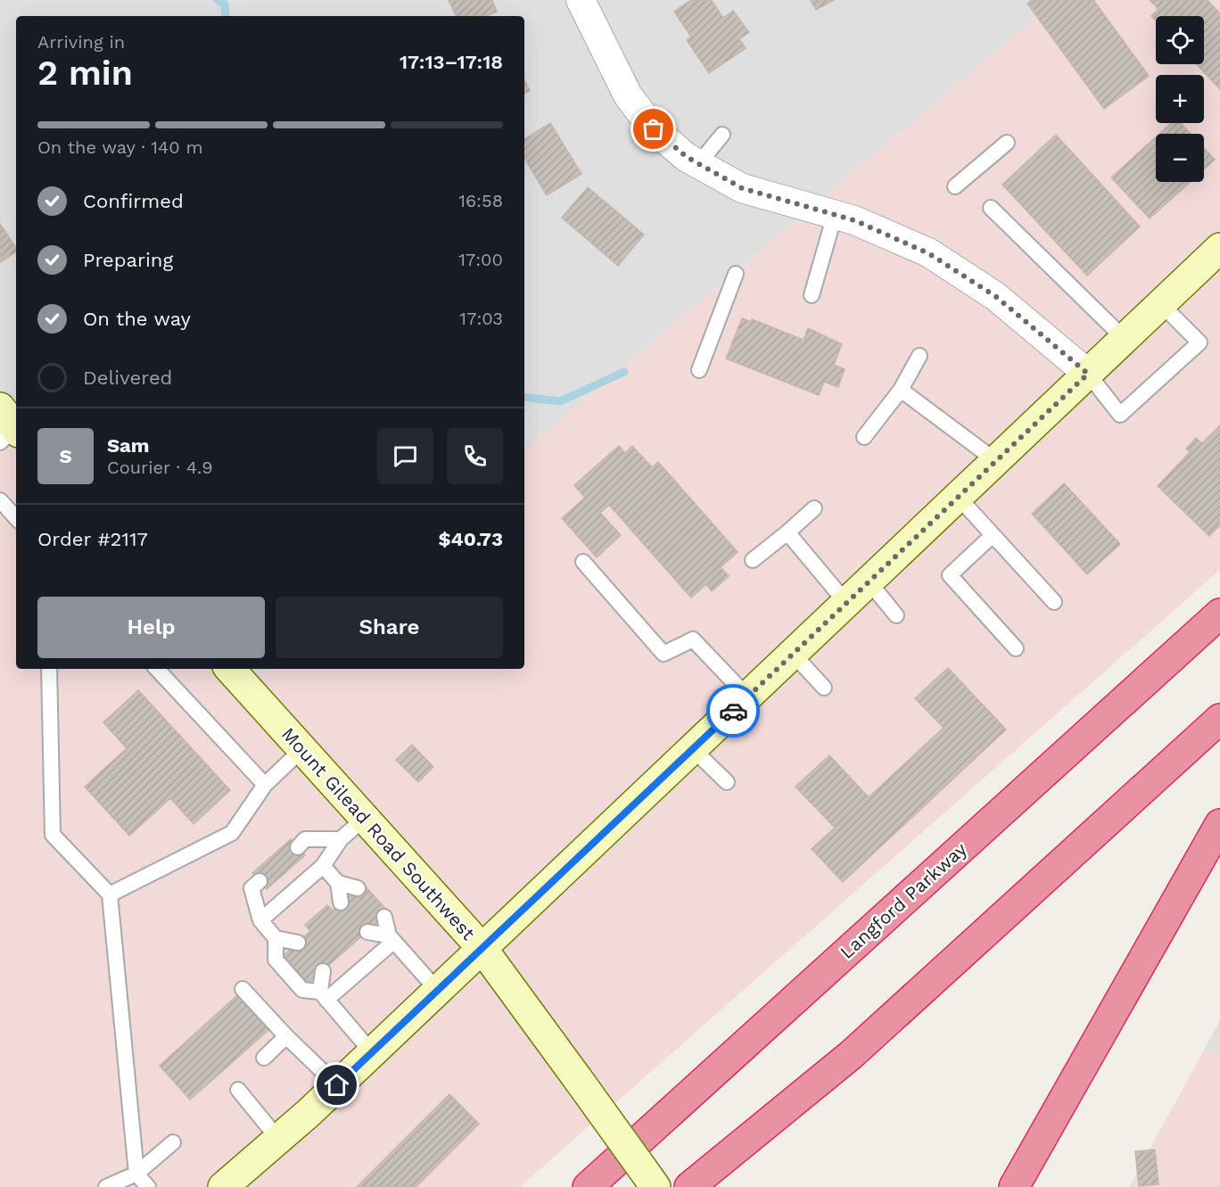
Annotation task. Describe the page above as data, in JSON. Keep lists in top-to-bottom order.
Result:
{
  "streets": {
    "highway": ["Langford Parkway"],
    "main road": ["Mount Gilead Road Southwest"]
  },
  "page": {
    "map_buttons": ["+", "−"],
    "heading": ["2 min", "Arriving in", "17:13–17:18"],
    "panel": [
      "Sam",
      "Courier · 4.9",
      "Order #2117",
      "$40.73"
    ],
    "bar": "On the way · 140 m",
    "list": [
      ["Confirmed", "16:58"],
      ["Preparing", "17:00"],
      ["On the way", "17:03"],
      "Delivered"
    ],
    "round": "S",
    "buttons": ["Help", "Share"]
  }
}
